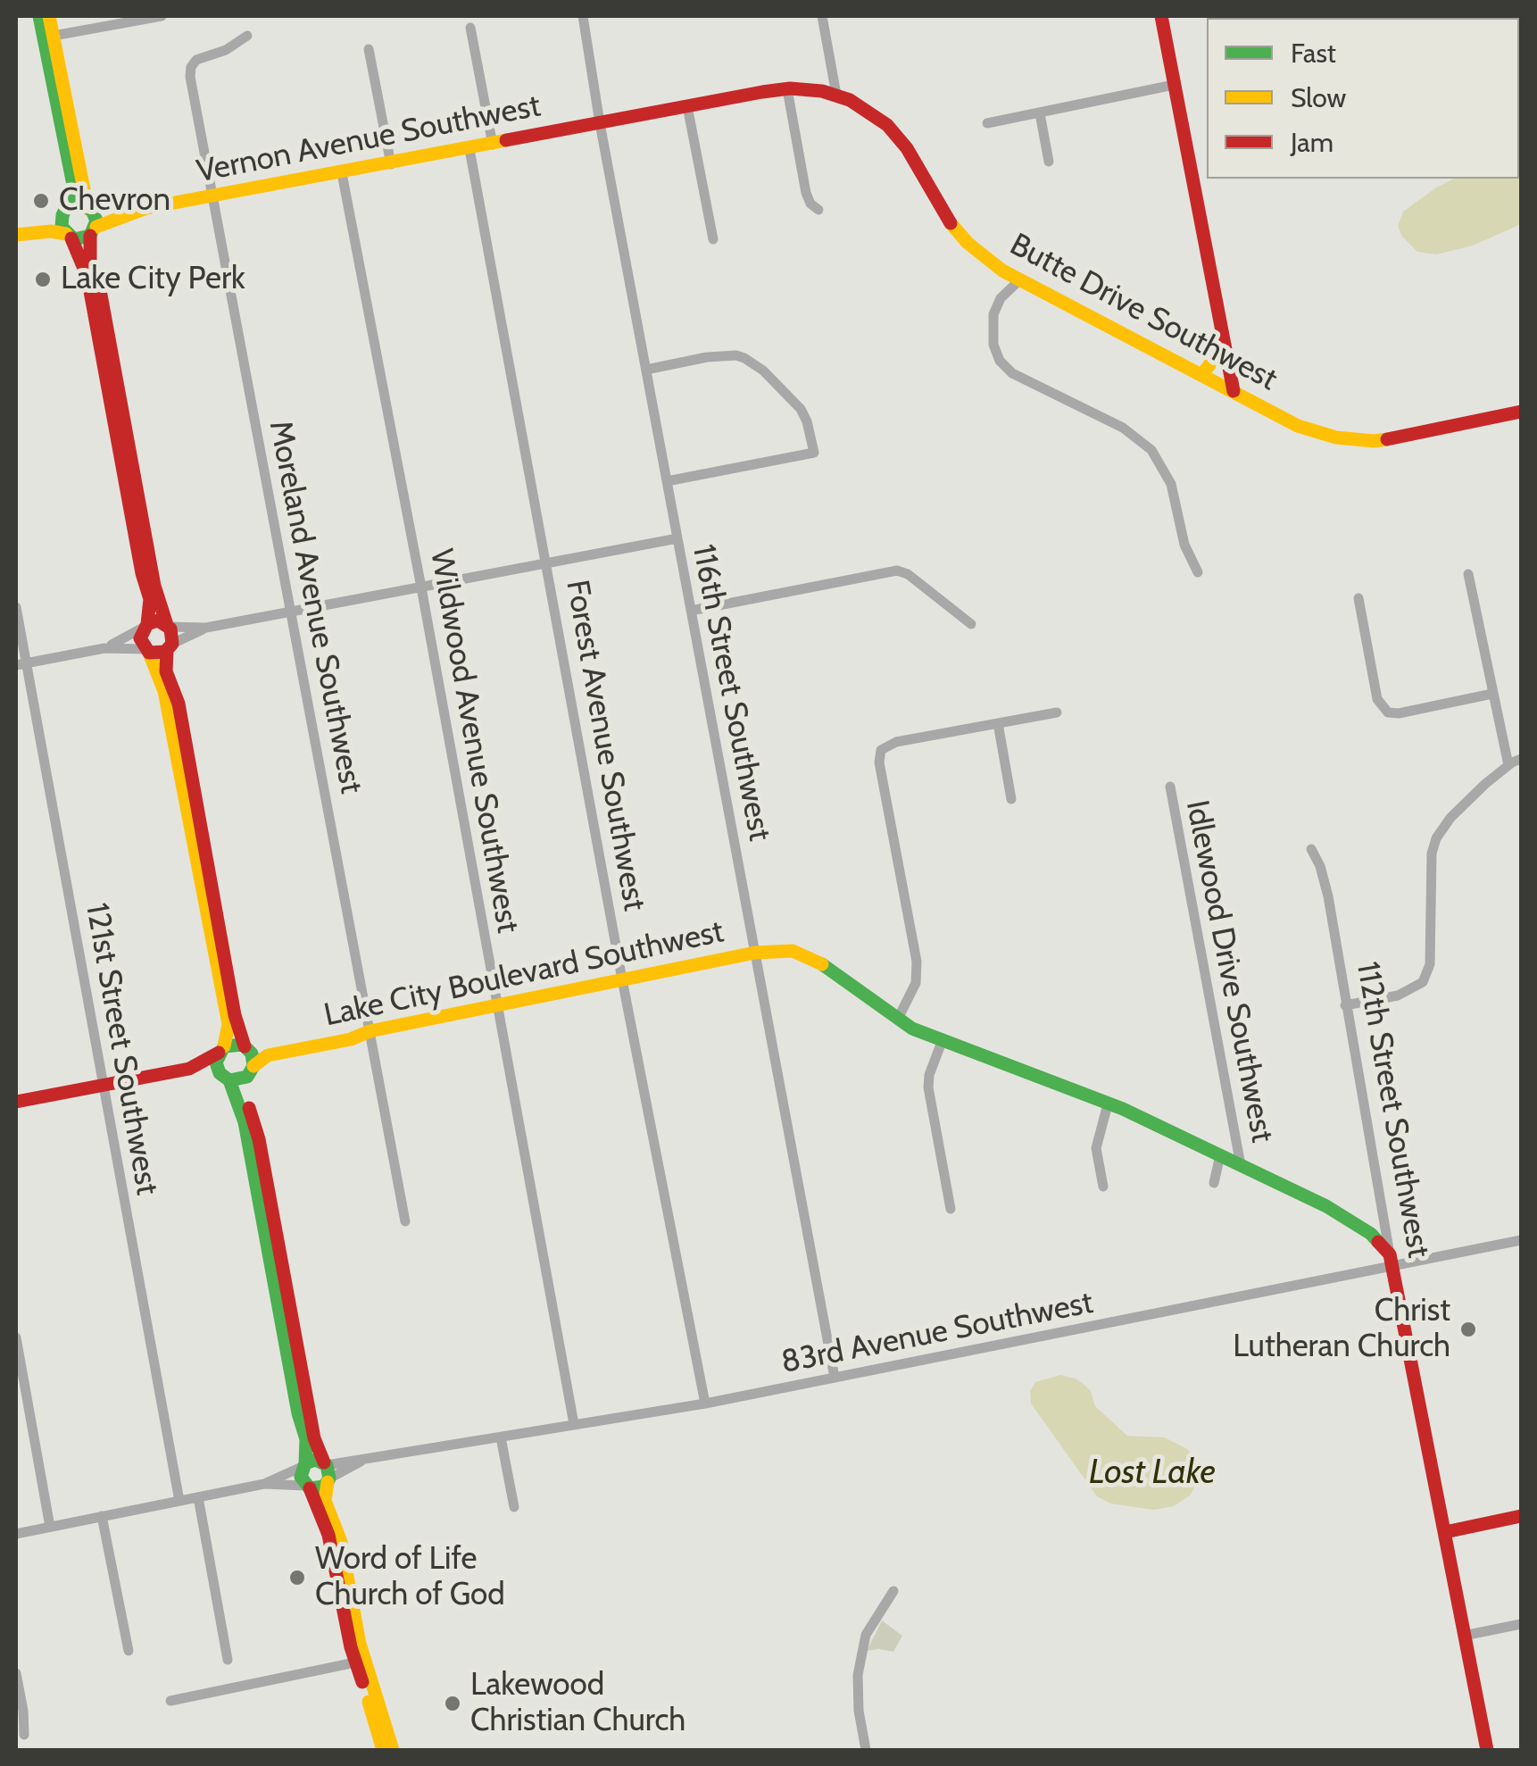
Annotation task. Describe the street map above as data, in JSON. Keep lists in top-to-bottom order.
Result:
{
  "streets": {
    "street": [
      "Vernon Avenue Southwest",
      "Butte Drive Southwest",
      "Moreland Avenue Southwest",
      "116th Street Southwest",
      "Wildwood Avenue Southwest",
      "Forest Avenue Southwest",
      "Idlewood Drive Southwest",
      "Lake City Boulevard Southwest",
      "121st Street Southwest",
      "112th Street Southwest",
      "83rd Avenue Southwest"
    ]
  },
  "crossings": [
    ["Vernon Avenue Southwest", "Butte Drive Southwest"],
    ["Vernon Avenue Southwest", "Moreland Avenue Southwest"],
    ["Vernon Avenue Southwest", "116th Street Southwest"],
    ["Vernon Avenue Southwest", "Wildwood Avenue Southwest"],
    ["Vernon Avenue Southwest", "Forest Avenue Southwest"],
    ["Butte Drive Southwest", "116th Street Southwest"],
    ["Moreland Avenue Southwest", "Lake City Boulevard Southwest"],
    ["116th Street Southwest", "Lake City Boulevard Southwest"],
    ["116th Street Southwest", "83rd Avenue Southwest"],
    ["Wildwood Avenue Southwest", "Lake City Boulevard Southwest"],
    ["Wildwood Avenue Southwest", "83rd Avenue Southwest"],
    ["Forest Avenue Southwest", "Lake City Boulevard Southwest"],
    ["Forest Avenue Southwest", "83rd Avenue Southwest"],
    ["112th Street Southwest", "83rd Avenue Southwest"]
  ],
  "water": ["Lost Lake"],
  "places": [
    "Chevron",
    "Lake City Perk",
    "Christ Lutheran Church",
    "Word of Life Church of God",
    "Lakewood Christian Church"
  ],
  "legend": ["Fast", "Slow", "Jam"]
}
